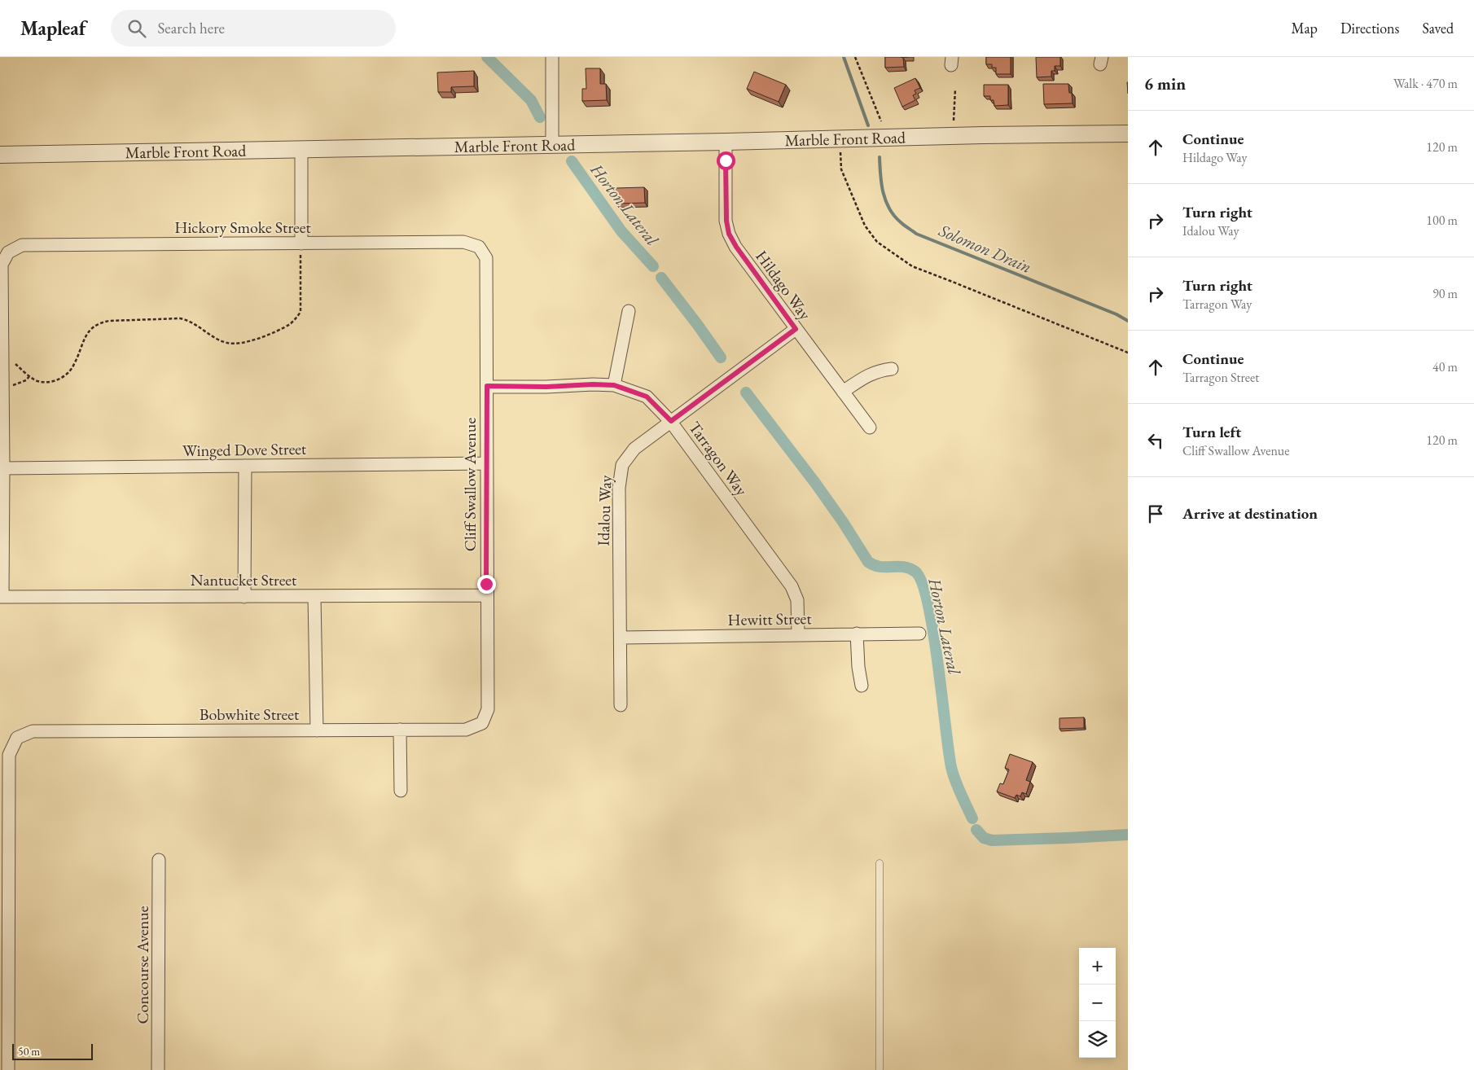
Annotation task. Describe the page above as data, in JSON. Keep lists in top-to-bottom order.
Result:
{
  "streets": {
    "street": [
      "Marble Front Road",
      "Hickory Smoke Street",
      "Hildago Way",
      "Winged Dove Street",
      "Tarragon Way",
      "Cliff Swallow Avenue",
      "Idalou Way",
      "Nantucket Street",
      "Hewitt Street",
      "Bobwhite Street",
      "Concourse Avenue"
    ]
  },
  "crossings": [
    ["Marble Front Road", "Hildago Way"],
    ["Hickory Smoke Street", "Cliff Swallow Avenue"],
    ["Hildago Way", "Idalou Way"],
    ["Winged Dove Street", "Cliff Swallow Avenue"],
    ["Tarragon Way", "Cliff Swallow Avenue"],
    ["Tarragon Way", "Idalou Way"],
    ["Tarragon Way", "Hewitt Street"],
    ["Cliff Swallow Avenue", "Nantucket Street"],
    ["Cliff Swallow Avenue", "Bobwhite Street"],
    ["Idalou Way", "Hewitt Street"]
  ],
  "water": ["Horton Lateral", "Solomon Drain"],
  "scale_bar": "50 m",
  "page": {
    "header": "Mapleaf",
    "search": "Search here",
    "nav": ["Map", "Directions", "Saved"],
    "heading": ["6 min", "Walk · 470 m"],
    "list": [
      ["Continue", "Hildago Way", "120 m"],
      ["Turn right", "Idalou Way", "100 m"],
      ["Turn right", "Tarragon Way", "90 m"],
      ["Continue", "Tarragon Street", "40 m"],
      ["Turn left", "Cliff Swallow Avenue", "120 m"],
      "Arrive at destination"
    ],
    "map_buttons": ["+", "−"],
    "scale": "50 m"
  }
}
